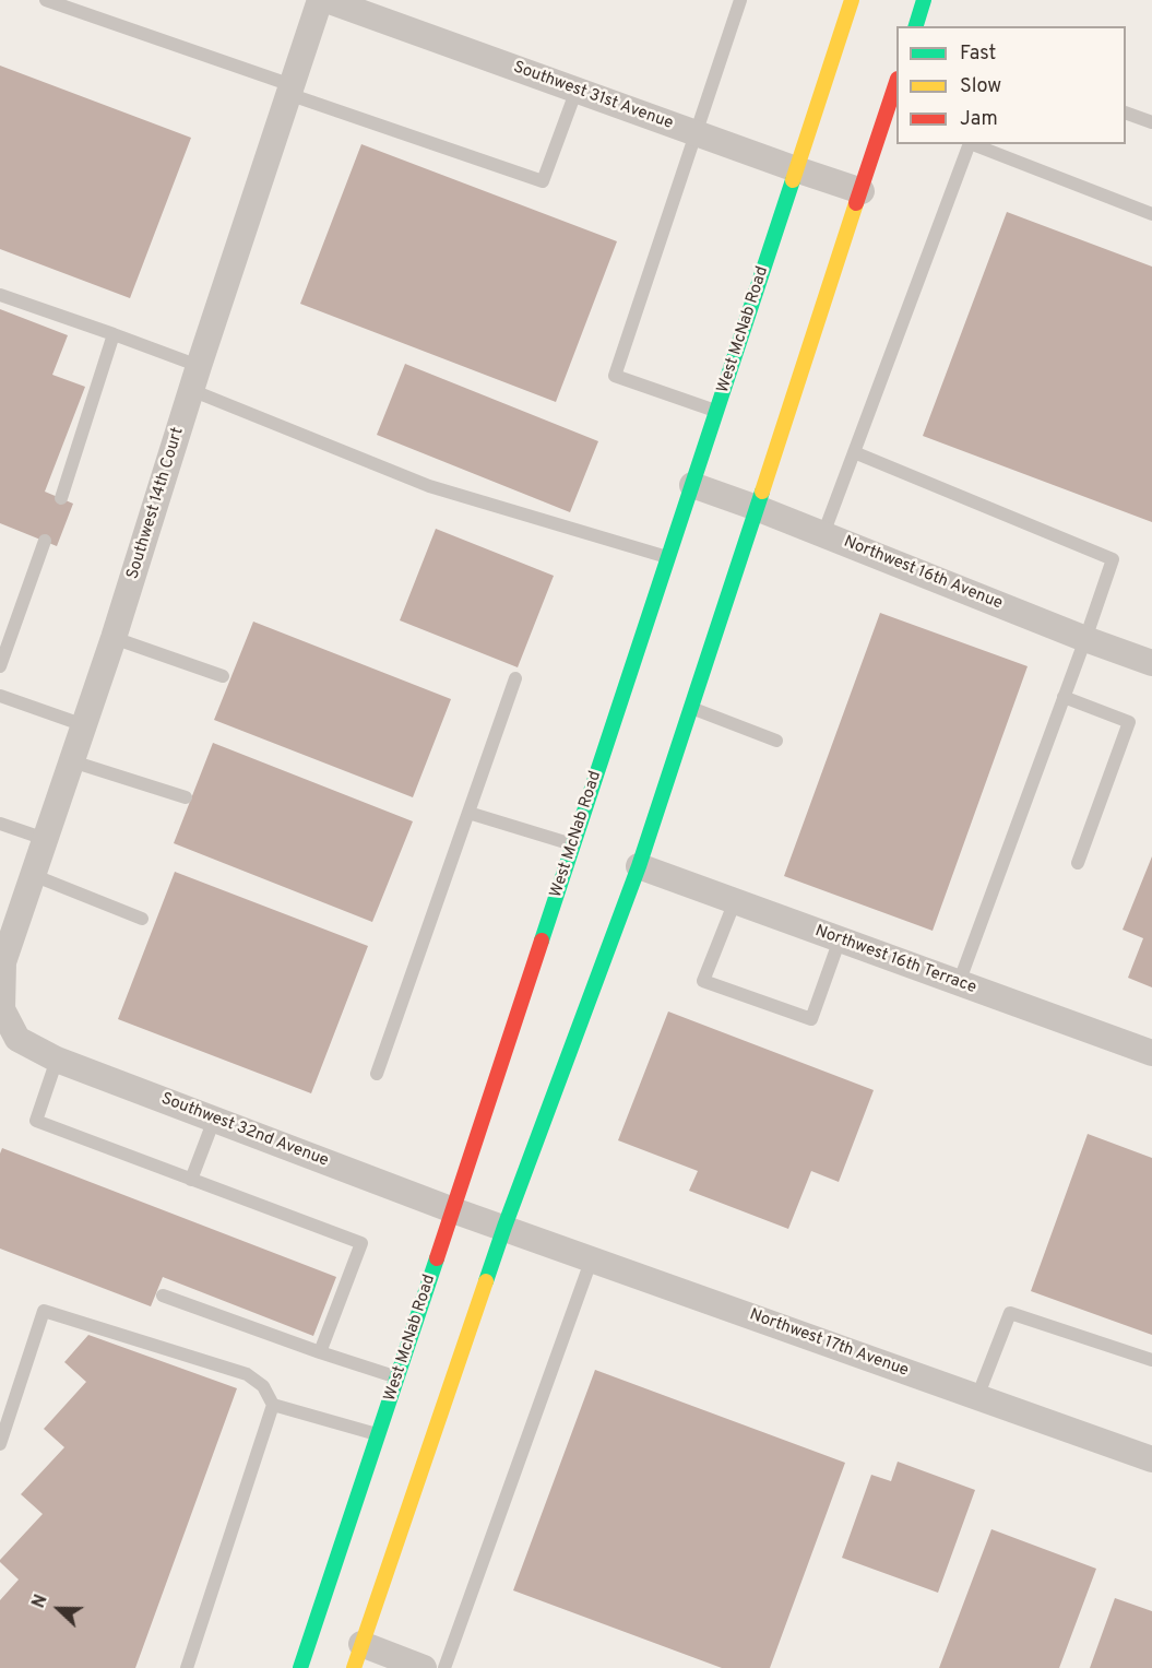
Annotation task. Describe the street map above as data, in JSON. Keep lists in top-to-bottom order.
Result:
{
  "streets": {
    "main road": ["West McNab Road"],
    "street": [
      "Southwest 31st Avenue",
      "Southwest 14th Court",
      "Northwest 16th Avenue",
      "Northwest 16th Terrace",
      "Southwest 32nd Avenue",
      "Northwest 17th Avenue"
    ]
  },
  "crossings": [
    ["Southwest 31st Avenue", "West McNab Road"],
    ["West McNab Road", "Northwest 16th Avenue"],
    ["West McNab Road", "Southwest 32nd Avenue"],
    ["Southwest 14th Court", "Southwest 32nd Avenue"],
    ["Southwest 32nd Avenue", "Northwest 17th Avenue"]
  ],
  "legend": ["Fast", "Slow", "Jam"],
  "north": "left"
}
